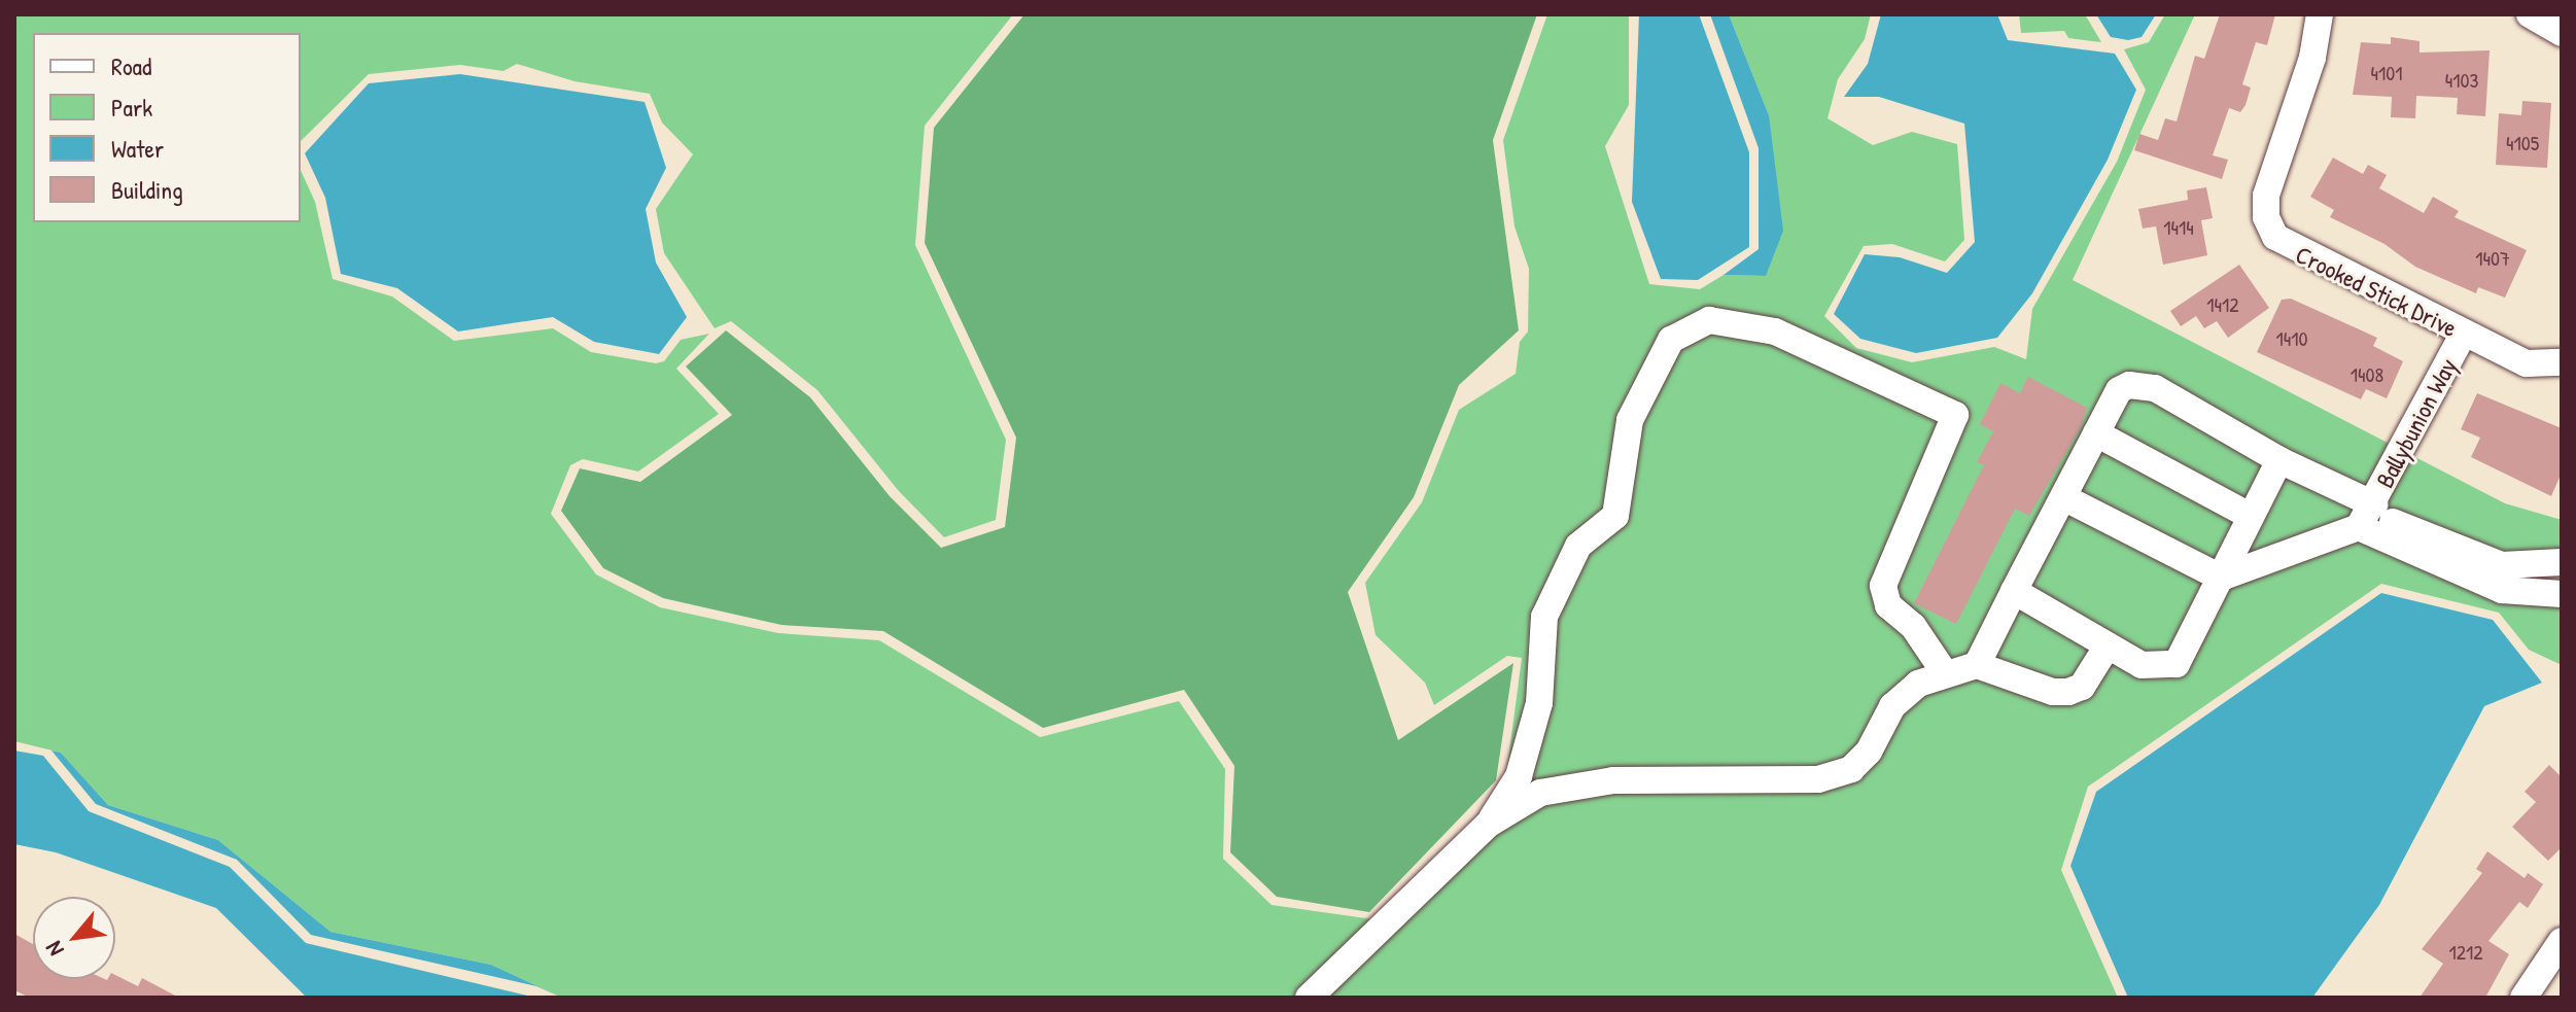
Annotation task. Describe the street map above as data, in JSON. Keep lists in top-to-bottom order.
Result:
{
  "streets": {
    "street": ["Crooked Stick Drive", "Ballybunion Way"]
  },
  "crossings": [
    ["Crooked Stick Drive", "Ballybunion Way"]
  ],
  "house_numbers": [
    "4101",
    "4103",
    "4105",
    "1414",
    "1407",
    "1412",
    "1410",
    "1408",
    "1212"
  ],
  "legend": [
    "Road",
    "Park",
    "Water",
    "Building"
  ],
  "north": "bottom left"
}
